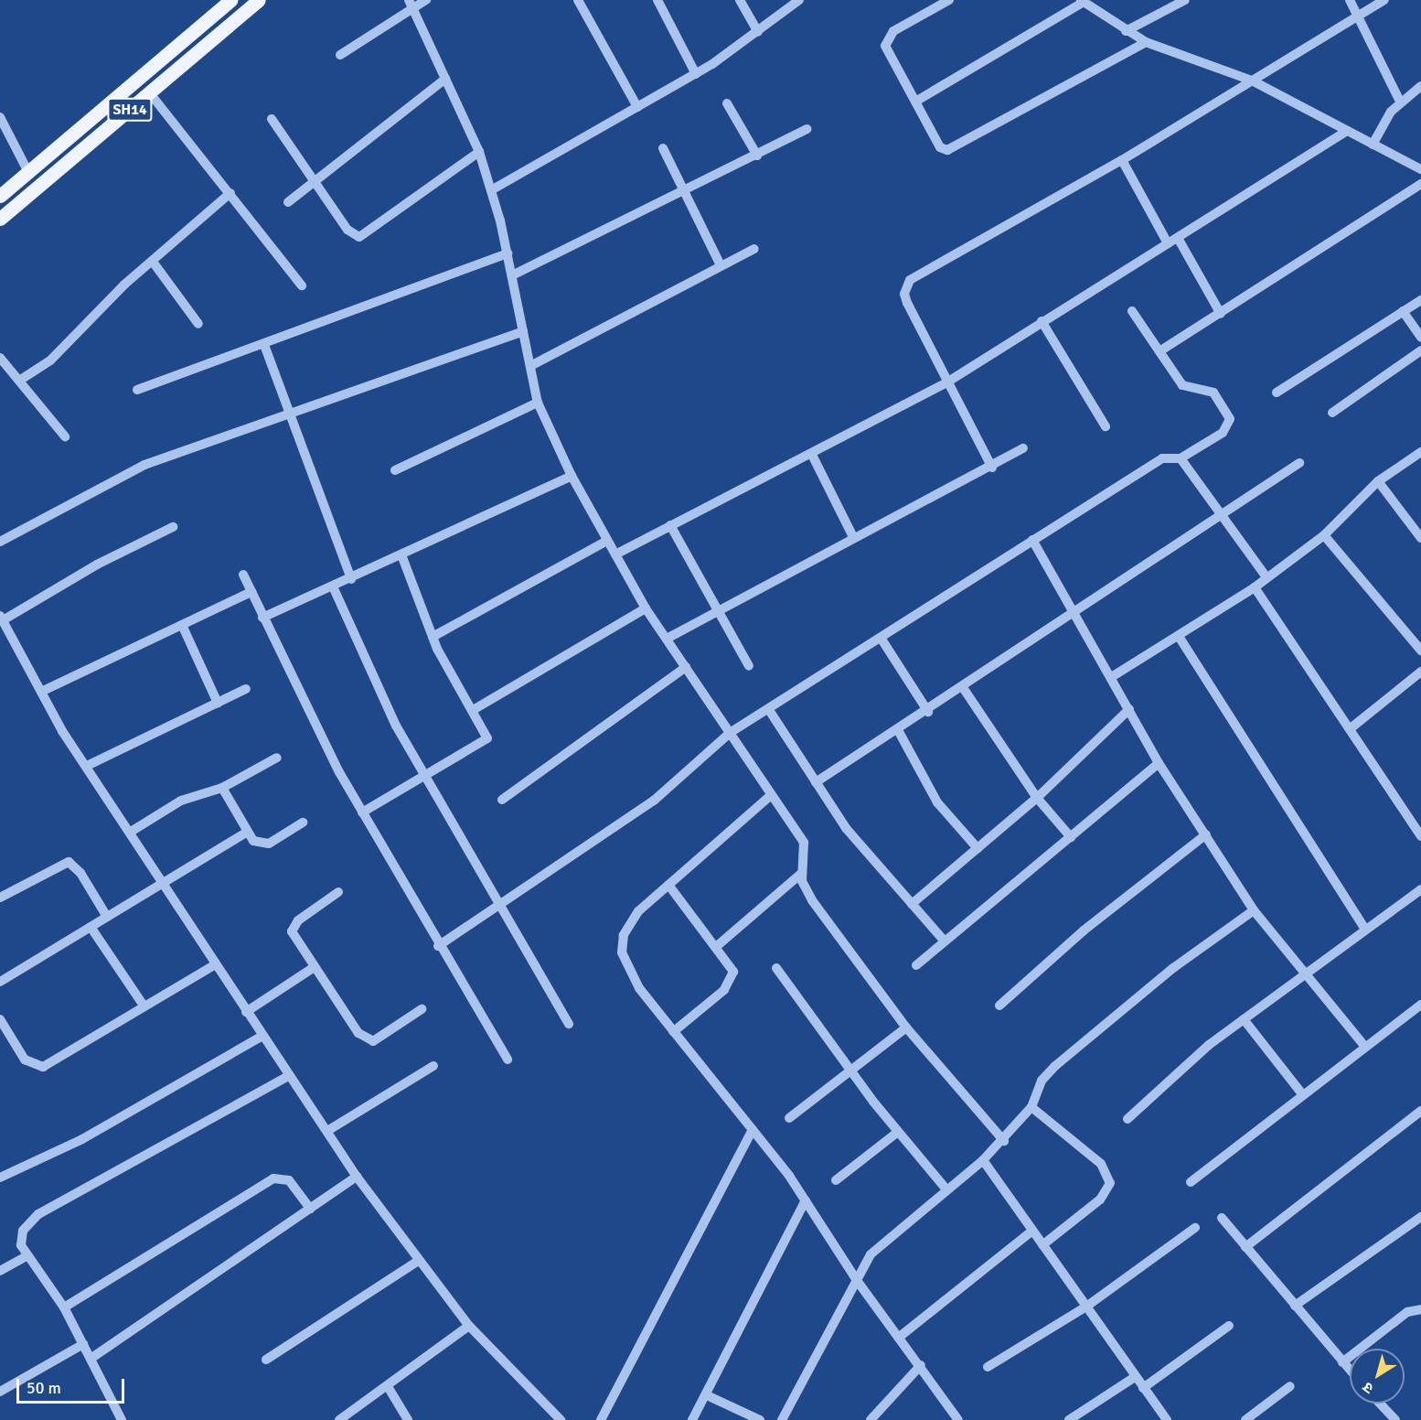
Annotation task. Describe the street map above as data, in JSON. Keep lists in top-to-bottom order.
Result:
{
  "streets": {
    "main road": ["SH14"]
  },
  "scale_bar": "50 m",
  "north": "bottom left"
}
